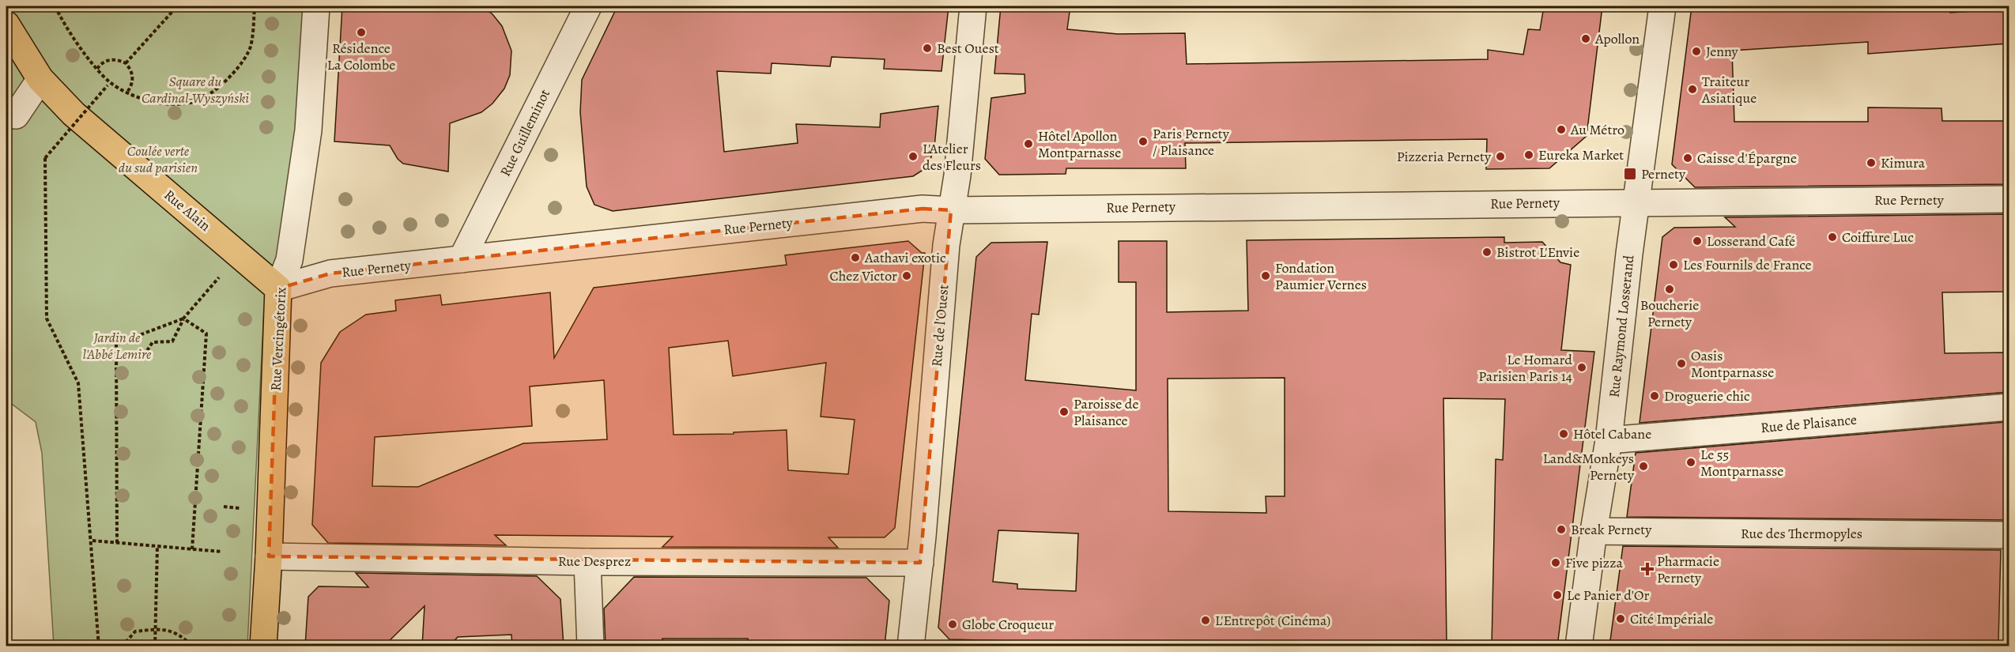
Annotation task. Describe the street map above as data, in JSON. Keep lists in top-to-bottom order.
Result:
{
  "streets": {
    "main road": ["Rue Alain", "Rue Vercingétorix"],
    "street": [
      "Rue Guilleminot",
      "Rue Pernety",
      "Rue de l'Ouest",
      "Rue Raymond Losserand",
      "Rue de Plaisance",
      "Rue des Thermopyles",
      "Rue Desprez"
    ]
  },
  "crossings": [
    ["Rue Guilleminot", "Rue Pernety"],
    ["Rue Pernety", "Rue Alain"],
    ["Rue Pernety", "Rue de l'Ouest"],
    ["Rue Pernety", "Rue Raymond Losserand"],
    ["Rue Pernety", "Rue Vercingétorix"],
    ["Rue Alain", "Rue Vercingétorix"],
    ["Rue de l'Ouest", "Rue Desprez"],
    ["Rue Raymond Losserand", "Rue de Plaisance"],
    ["Rue Raymond Losserand", "Rue des Thermopyles"],
    ["Rue Vercingétorix", "Rue Desprez"]
  ],
  "parks": ["Square du Cardinal-Wyszyński", "Coulée verte du sud parisien", "Jardin de l'Abbé Lemire"],
  "places": {
    "other": [
      "Résidence La Colombe",
      "Apollon",
      "Best Ouest",
      "Jenny",
      "Traiteur Asiatique",
      "Au Métro",
      "Paris Pernety / Plaisance",
      "Hôtel Apollon Montparnasse",
      "Eureka Market",
      "L'Atelier des Fleurs",
      "Pizzeria Pernety",
      "Caisse d'Épargne",
      "Kimura",
      "Coiffure Luc",
      "Losserand Café",
      "Bistrot L'Envie",
      "Aathavi exotic",
      "Les Fournils de France",
      "Chez Victor",
      "Fondation Paumier Vernes",
      "Boucherie Pernety",
      "Oasis Montparnasse",
      "Le Homard Parisien Paris 14",
      "Droguerie chic",
      "Paroisse de Plaisance",
      "Hôtel Cabane",
      "Le 55 Montparnasse",
      "Land&Monkeys Pernety",
      "Break Pernety",
      "Five pizza",
      "Le Panier d'Or",
      "Cité Impériale",
      "L'Entrepôt (Cinéma)",
      "Globe Croqueur"
    ],
    "transit": ["Pernety"],
    "health": ["Pharmacie Pernety"]
  }
}
